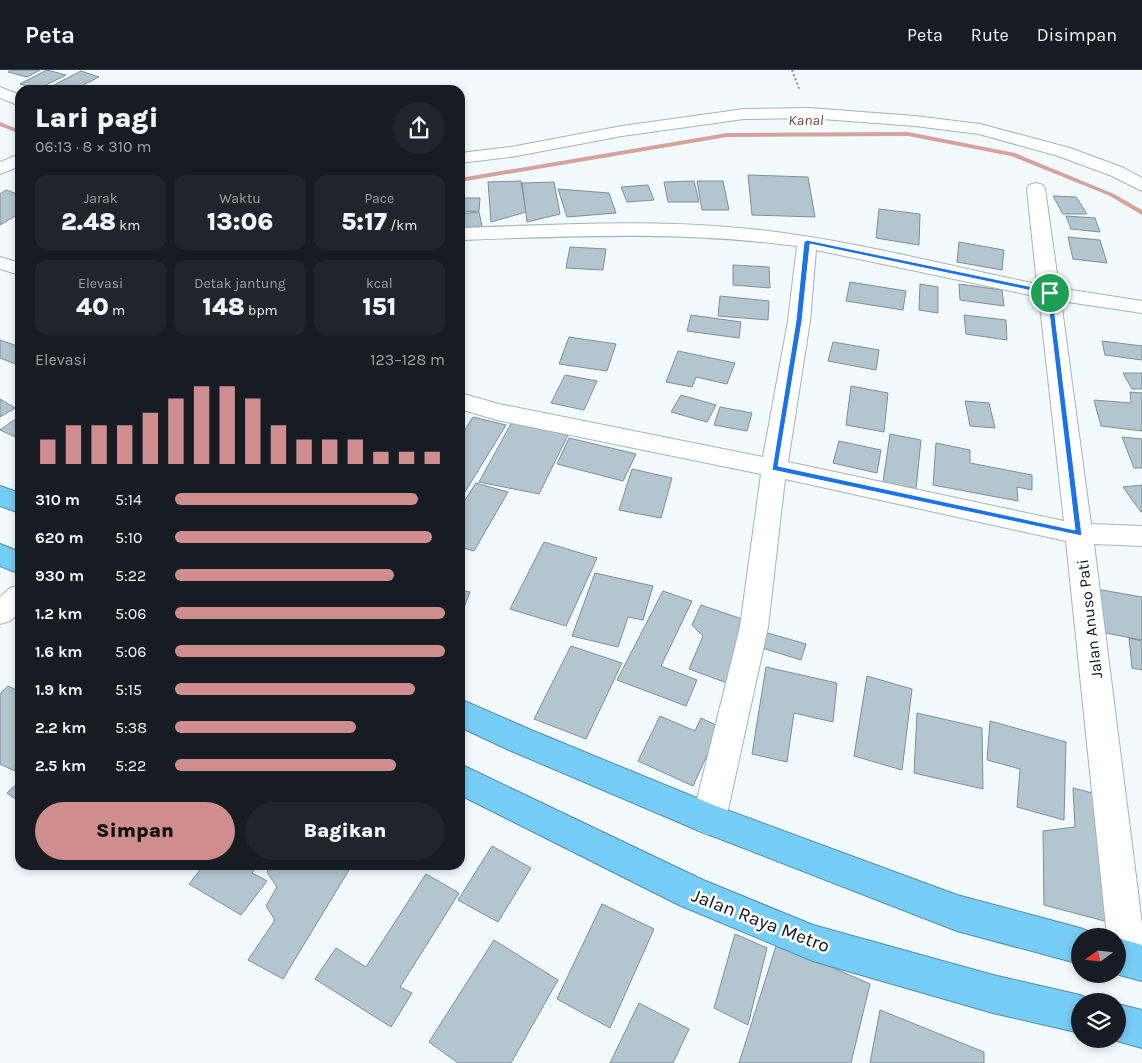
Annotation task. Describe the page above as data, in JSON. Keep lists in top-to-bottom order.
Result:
{
  "streets": {
    "highway": ["Jalan Raya Metro"],
    "street": ["Jalan Anuso Pati"]
  },
  "water": ["Kanal"],
  "north": "left",
  "page": {
    "header": "Peta",
    "nav": ["Peta", "Rute", "Disimpan"],
    "heading": ["Lari pagi", "06:13 · 8 × 310 m"],
    "stats": [
      ["Jarak", "2.48 km"],
      ["Waktu", "13:06"],
      ["Pace", "5:17 /km"],
      ["Elevasi", "40 m"],
      ["Detak jantung", "148 bpm"],
      ["kcal", "151"]
    ],
    "chart": ["Elevasi", "123–128 m"],
    "list": [
      {
        "name": "310 m",
        "note": "5:14"
      },
      {
        "name": "620 m",
        "note": "5:10"
      },
      {
        "name": "930 m",
        "note": "5:22"
      },
      {
        "name": "1.2 km",
        "note": "5:06"
      },
      {
        "name": "1.6 km",
        "note": "5:06"
      },
      {
        "name": "1.9 km",
        "note": "5:15"
      },
      {
        "name": "2.2 km",
        "note": "5:38"
      },
      {
        "name": "2.5 km",
        "note": "5:22"
      }
    ],
    "buttons": ["Simpan", "Bagikan"]
  }
}
